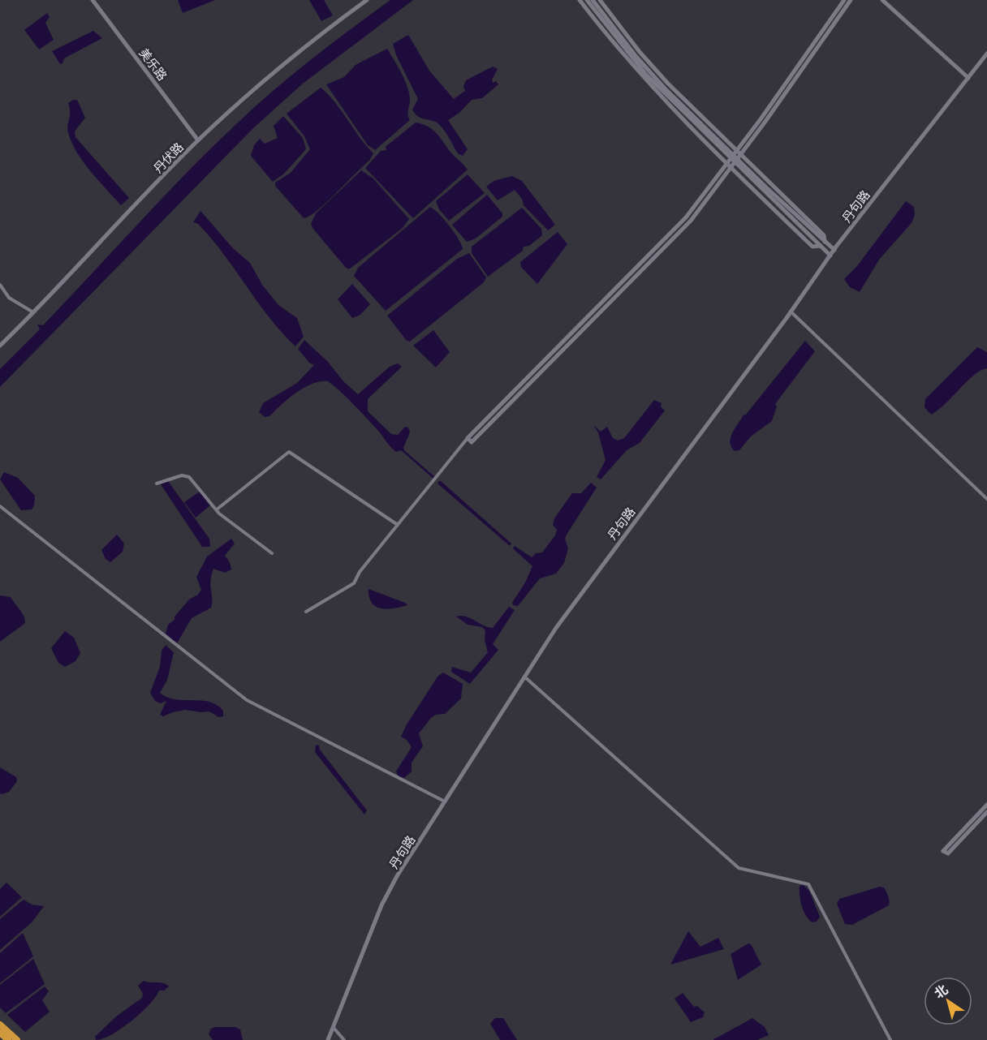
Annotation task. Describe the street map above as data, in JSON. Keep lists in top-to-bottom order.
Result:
{
  "streets": {
    "main road": ["美乐路", "丹伏路", "丹句路"]
  },
  "crossings": [
    ["美乐路", "丹伏路"]
  ],
  "north": "top left"
}
